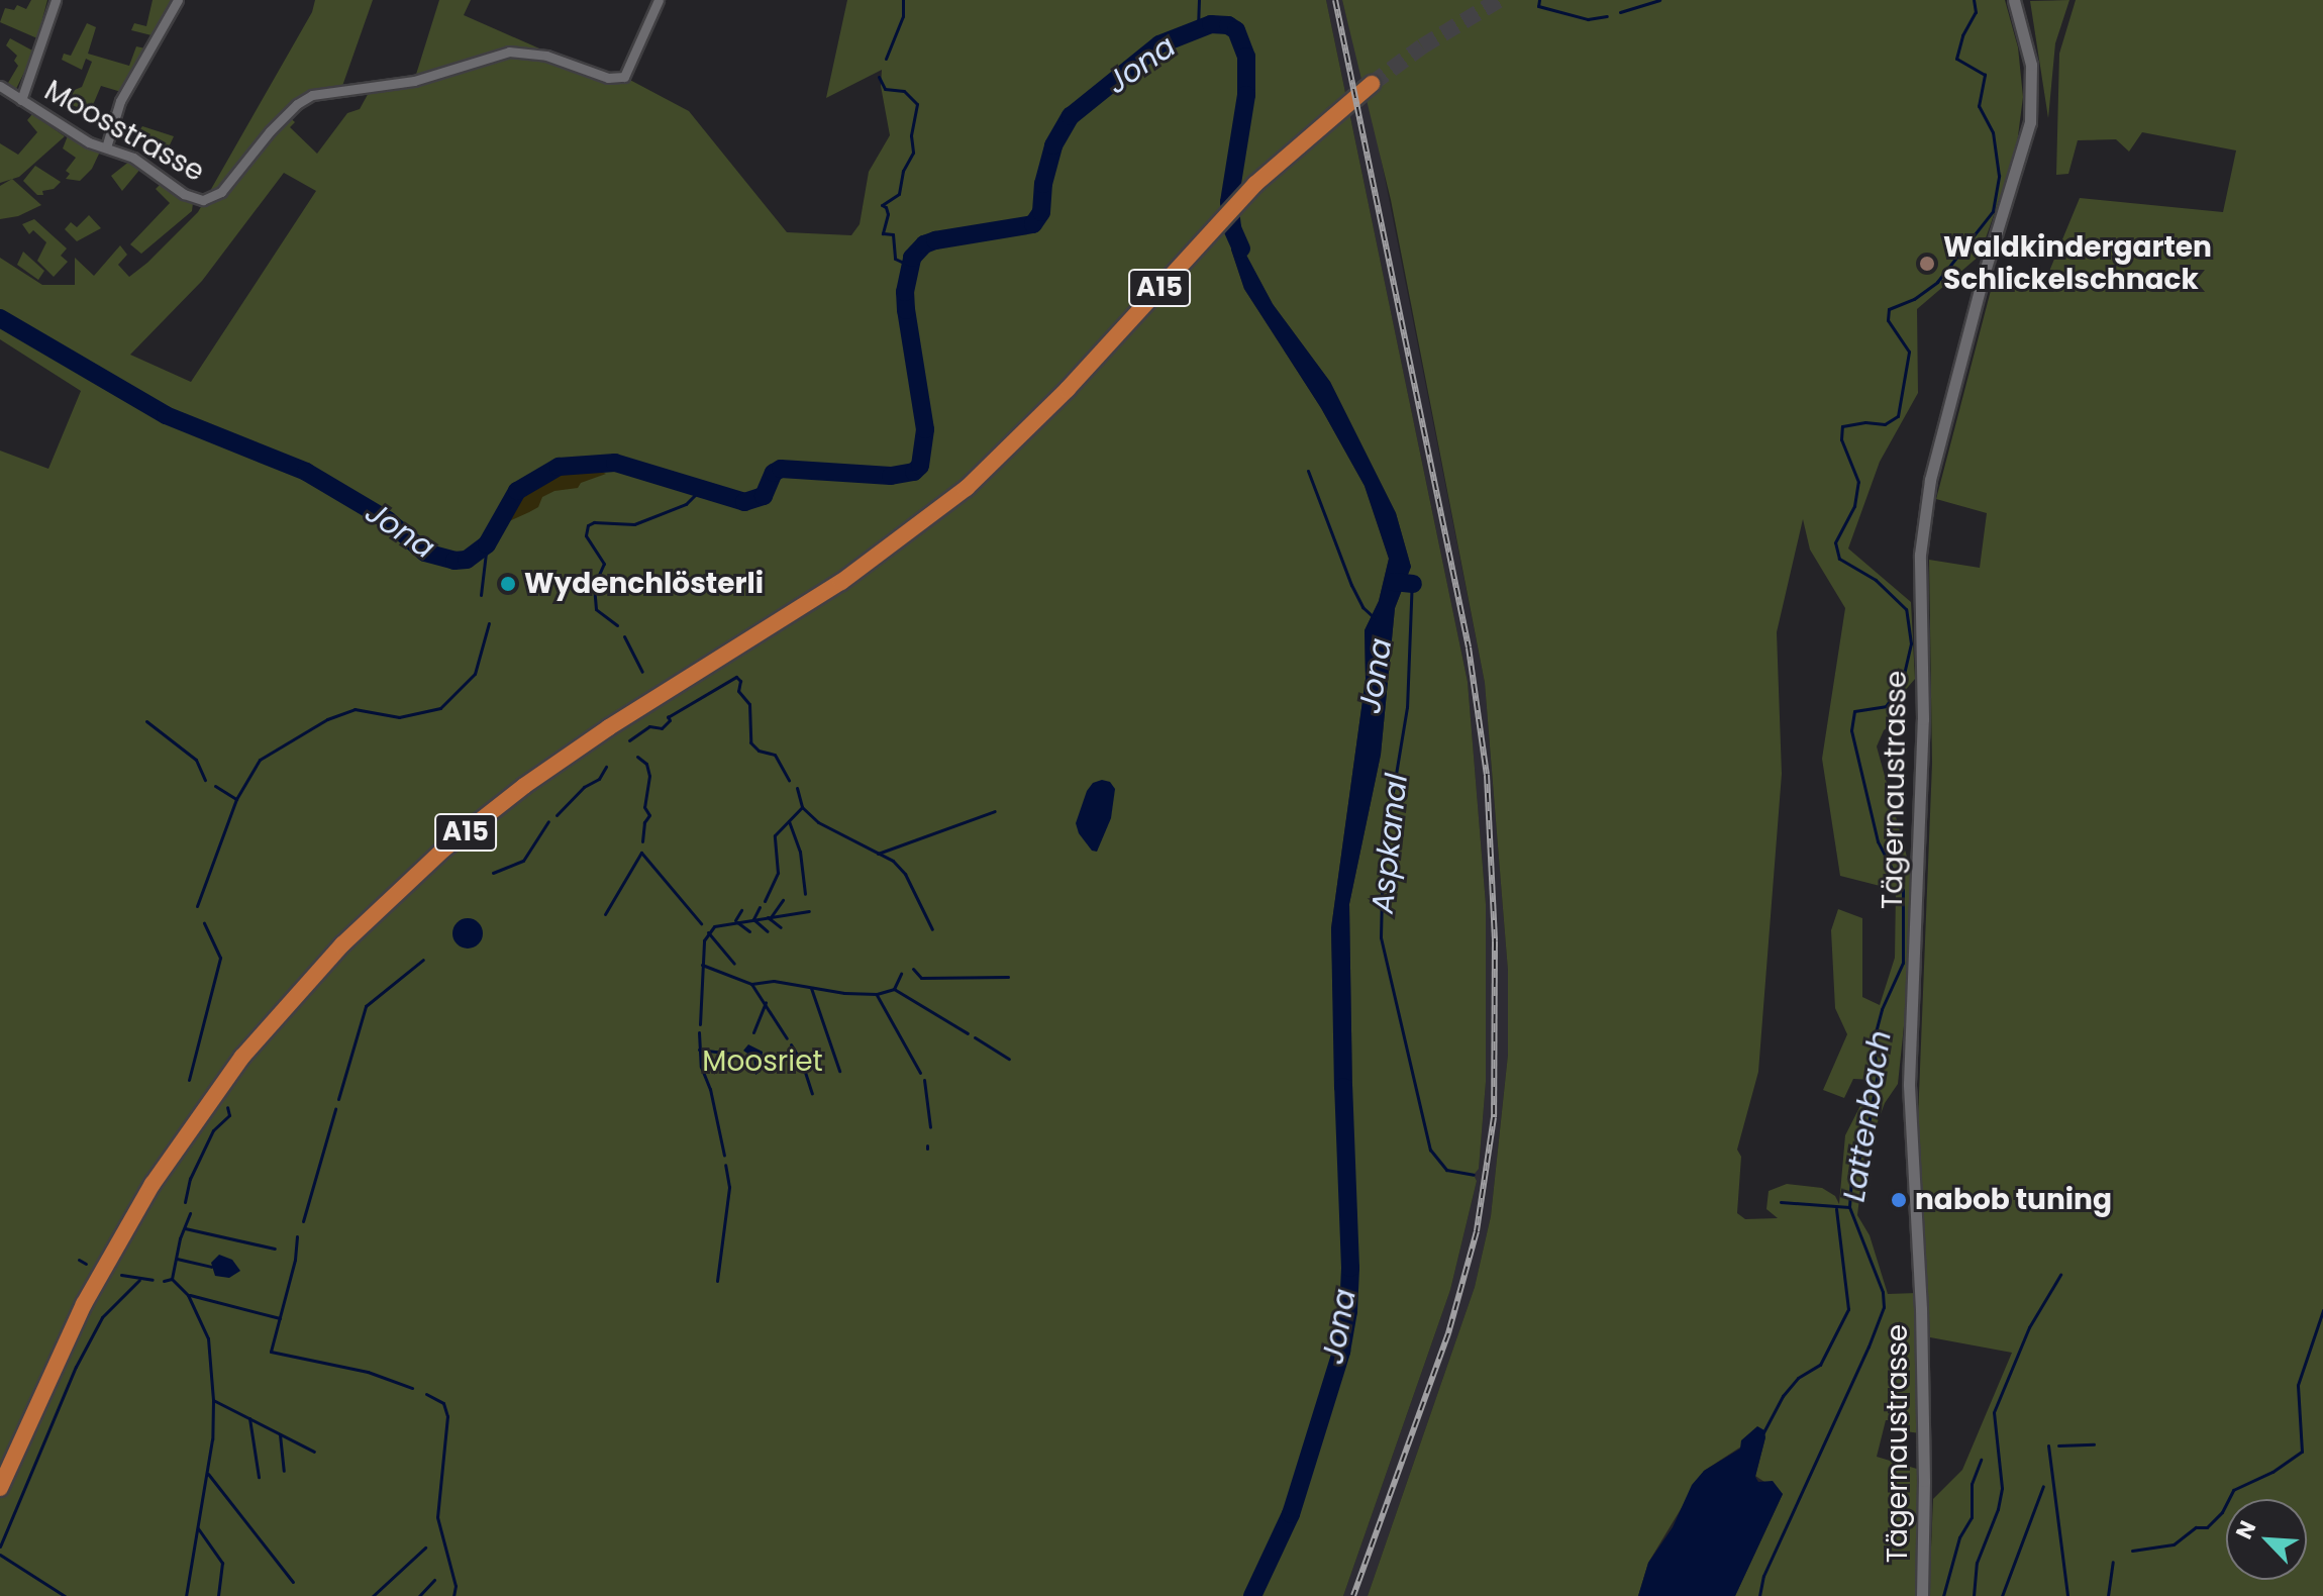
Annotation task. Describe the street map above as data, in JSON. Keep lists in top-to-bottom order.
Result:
{
  "streets": {
    "highway": ["A15"],
    "street": ["Moosstrasse", "Tägernaustrasse"]
  },
  "water": ["Jona", "Aspkanal", "Lattenbach"],
  "parks": ["Moosriet"],
  "places": ["Waldkindergarten Schlickelschnack", "Wydenchlösterli", "nabob tuning"],
  "north": "top left"
}
